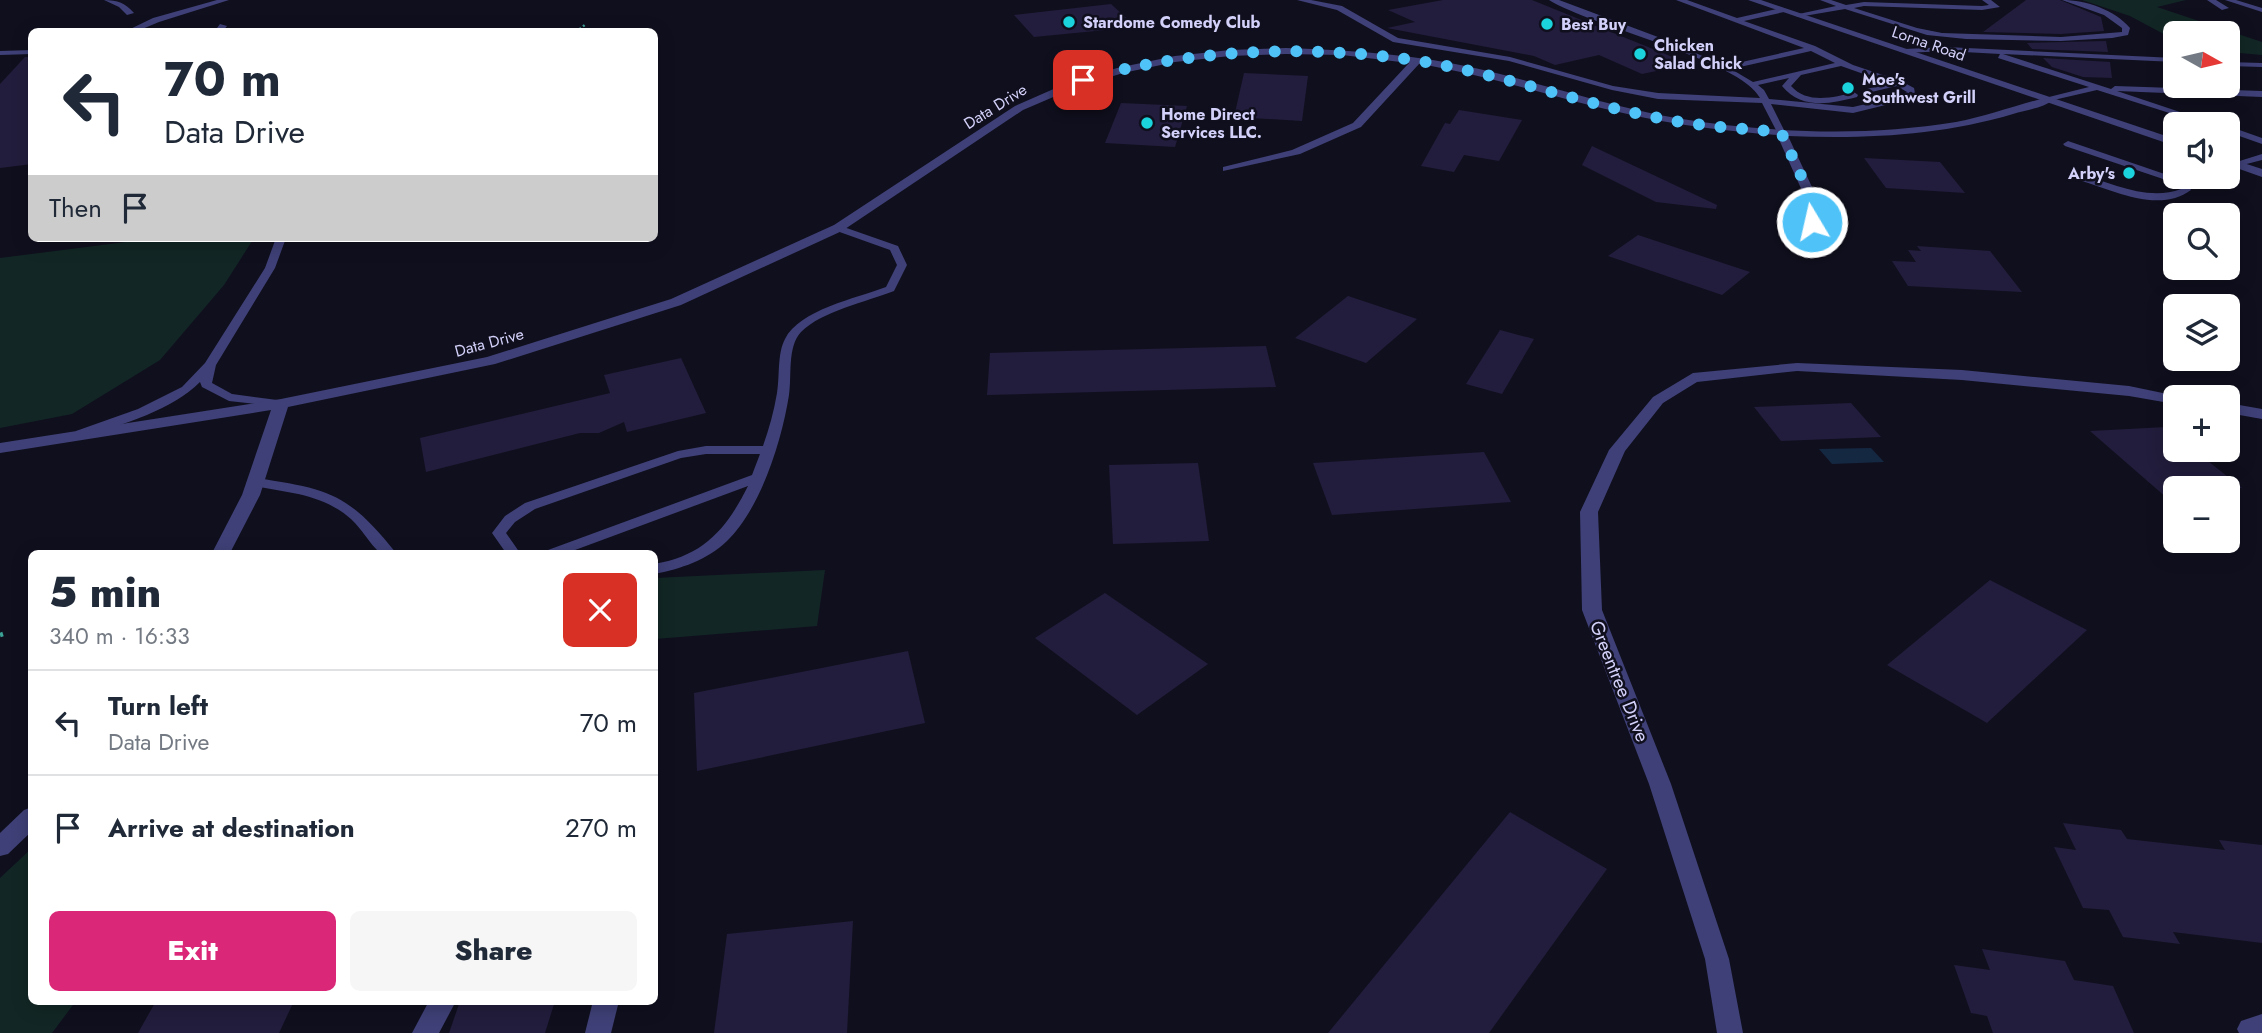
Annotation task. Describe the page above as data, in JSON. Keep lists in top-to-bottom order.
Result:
{
  "streets": {
    "street": ["Lorna Road", "Data Drive", "Greentree Drive"]
  },
  "crossings": [
    ["Lorna Road", "Data Drive"]
  ],
  "places": [
    "Stardome Comedy Club",
    "Best Buy",
    "Chicken Salad Chick",
    "Moe's Southwest Grill",
    "Home Direct Services LLC.",
    "Arby's"
  ],
  "north": "right",
  "page": {
    "map_buttons": ["+", "−"],
    "turn": ["70 m", "Data Drive"],
    "then": "Then",
    "heading": ["5 min", "340 m · 16:33"],
    "list": [
      {
        "name": "Turn left",
        "note": "Data Drive",
        "value": "70 m"
      },
      {
        "name": "Arrive at destination",
        "value": "270 m"
      }
    ],
    "buttons": ["Exit", "Share"]
  }
}
